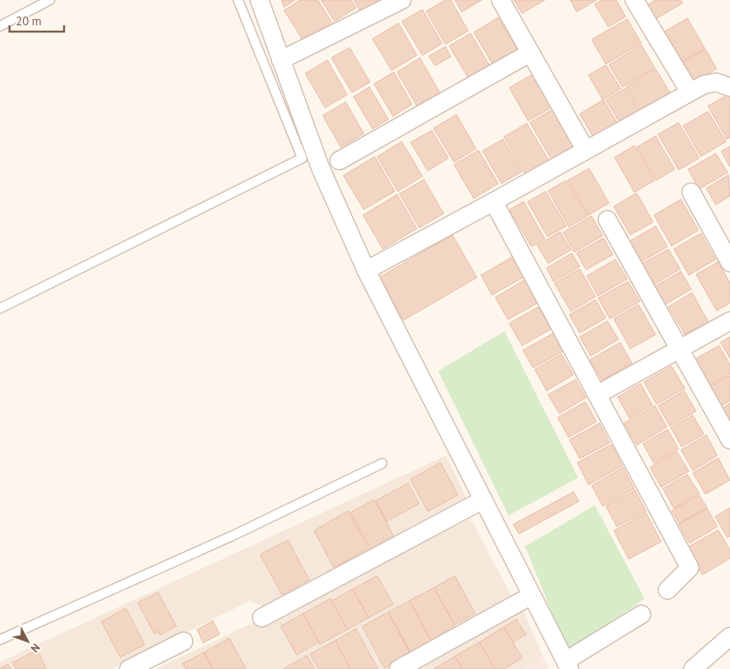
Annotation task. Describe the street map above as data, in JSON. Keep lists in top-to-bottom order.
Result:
{
  "scale_bar": "20 m",
  "north": "bottom right"
}
